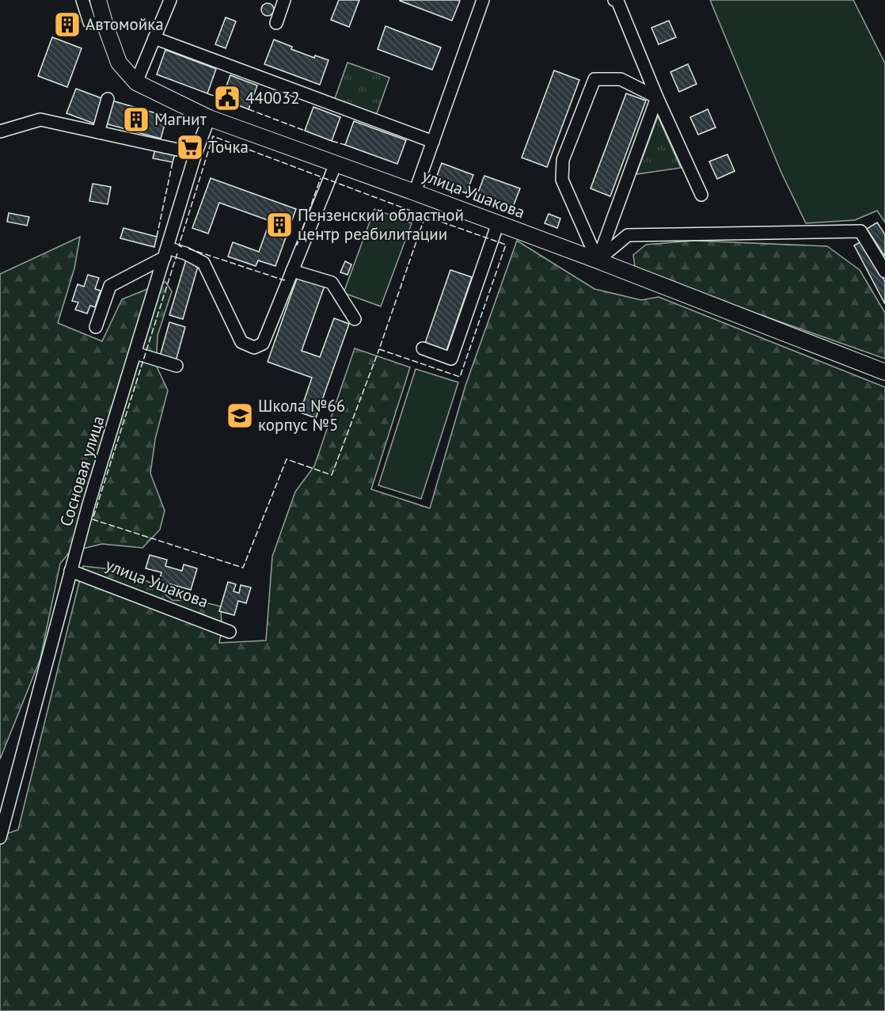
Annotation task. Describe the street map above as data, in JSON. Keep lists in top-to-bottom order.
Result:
{
  "streets": {
    "main road": ["улица Ушакова"],
    "street": ["Сосновая улица"]
  },
  "crossings": [
    ["улица Ушакова", "Сосновая улица"]
  ],
  "places": {
    "building": ["Автомойка", "Магнит", "Пензенский областной центр реабилитации"],
    "public building": ["440032"],
    "supermarket": ["Точка"],
    "school or university": ["Школа №66 корпус №5"]
  }
}
